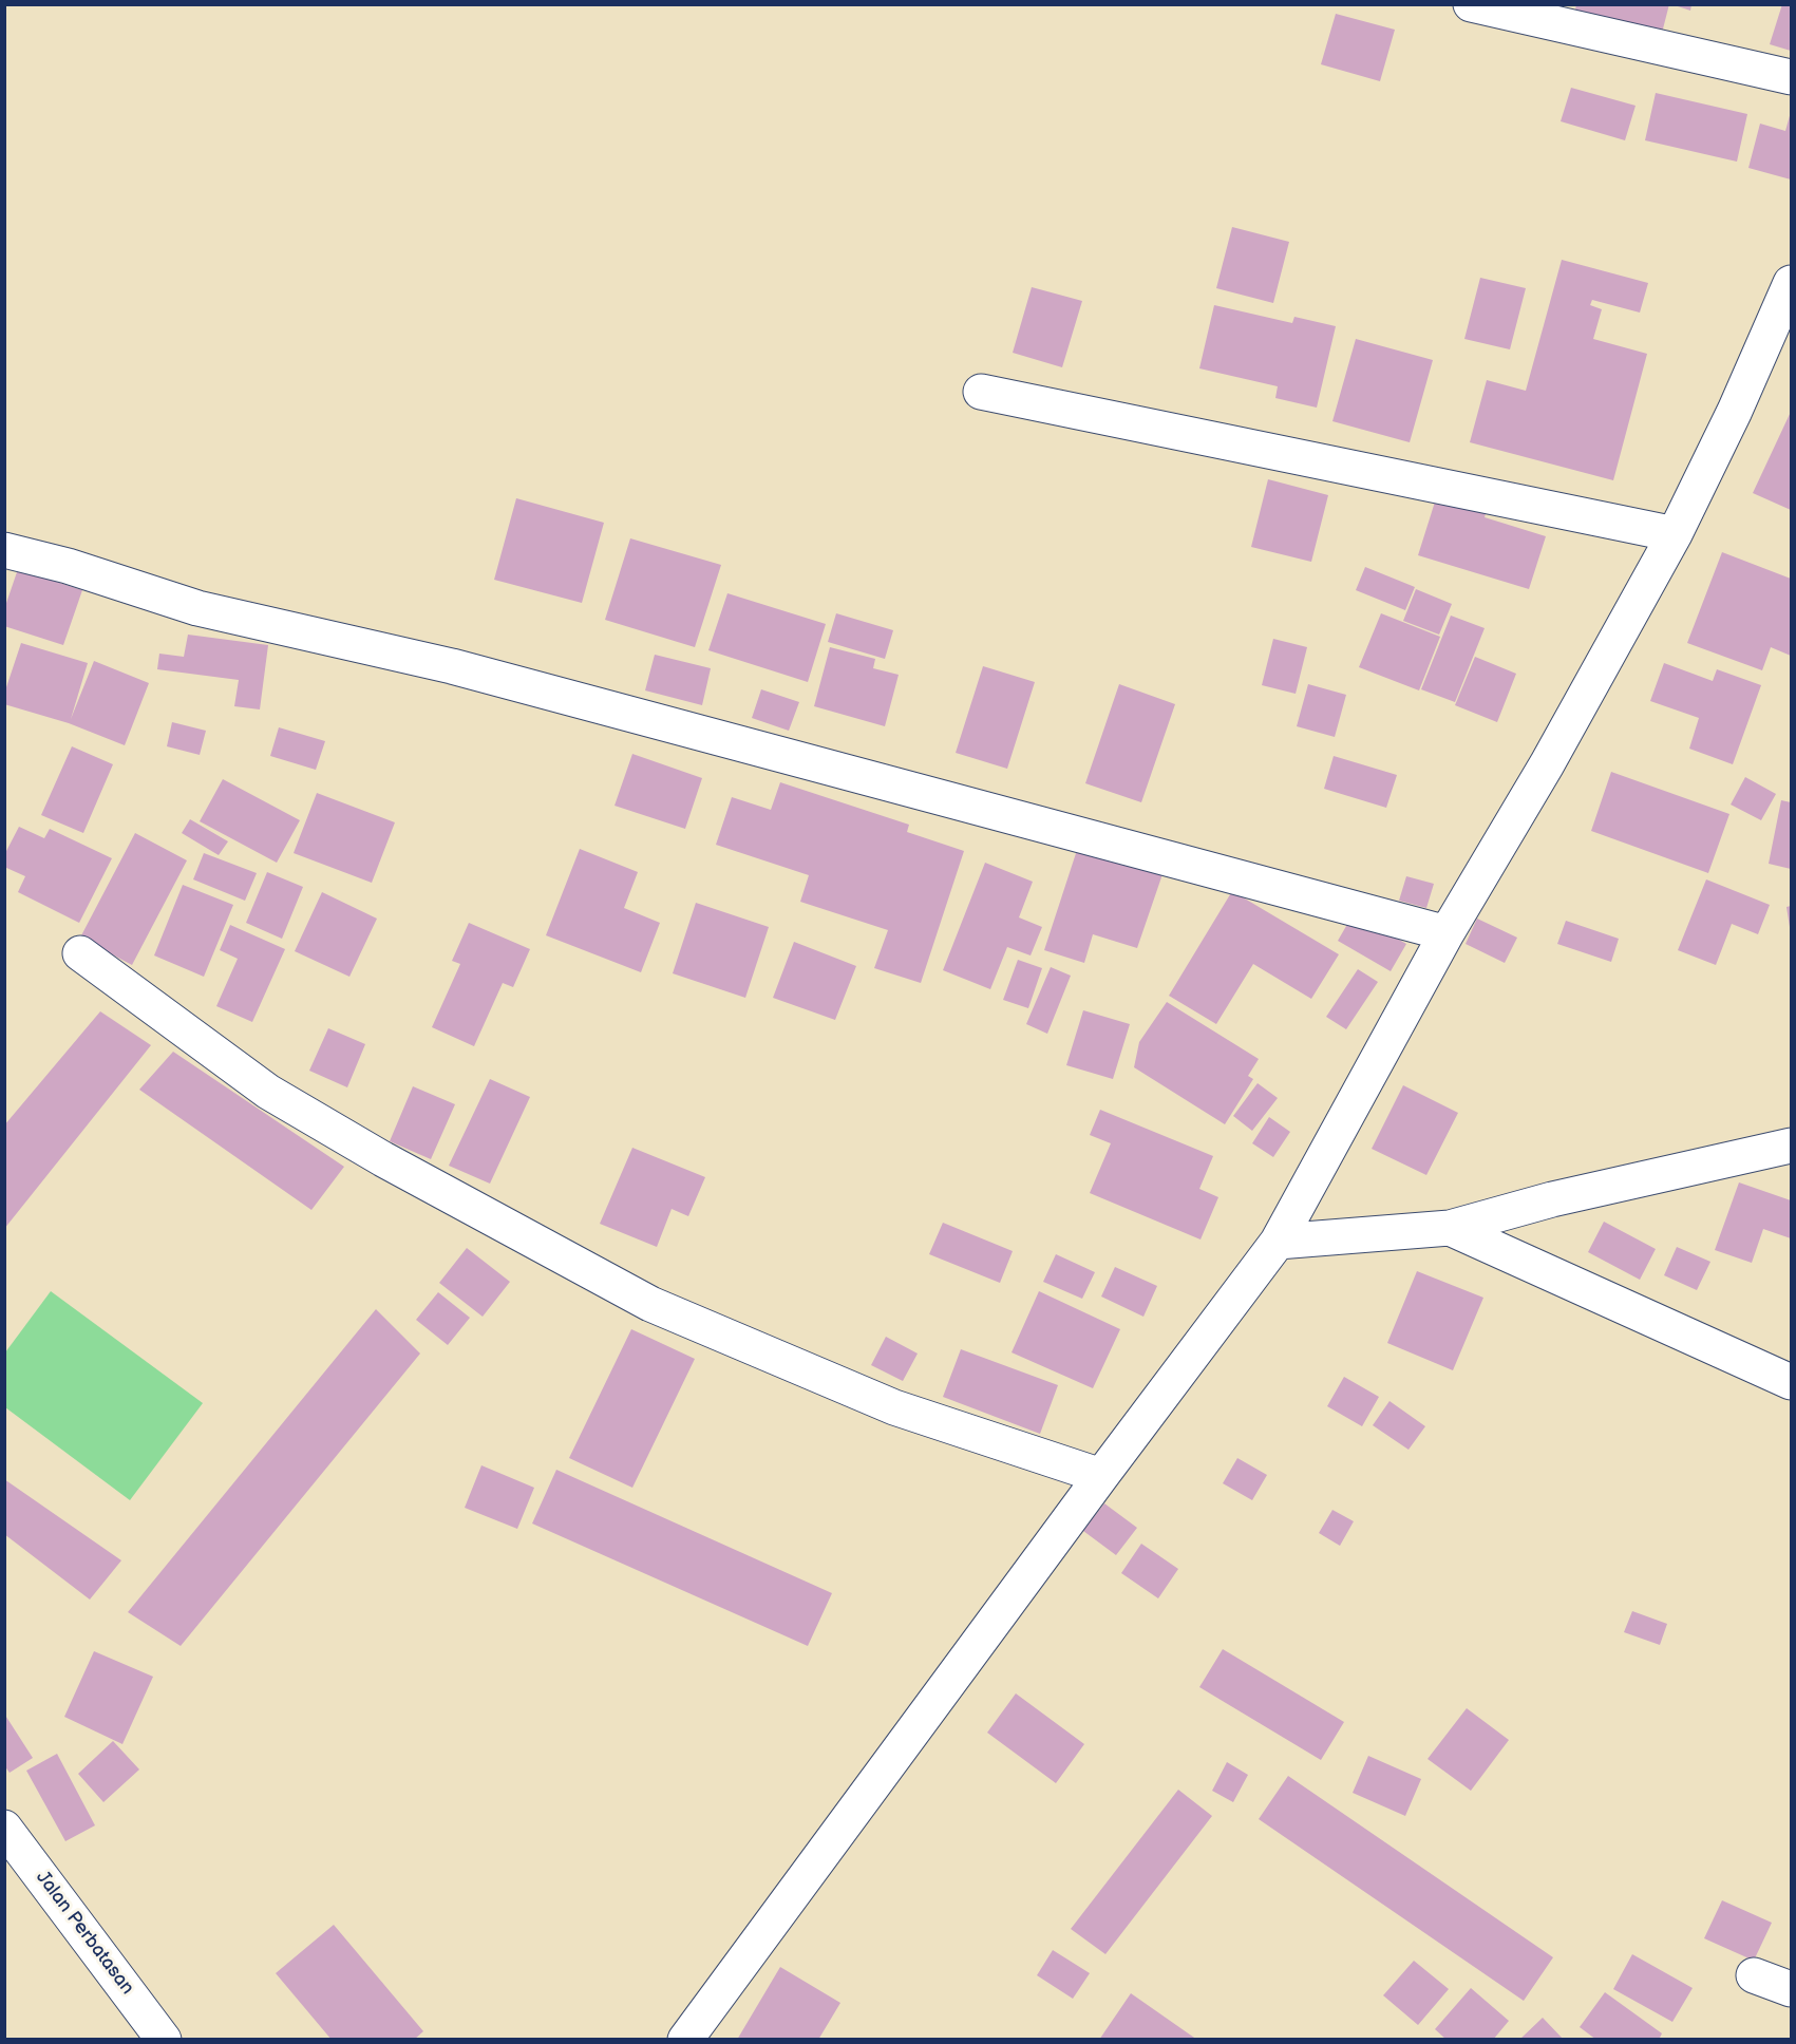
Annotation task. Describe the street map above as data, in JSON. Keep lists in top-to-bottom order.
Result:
{
  "streets": {
    "street": ["Jalan Perbatasan"]
  }
}
